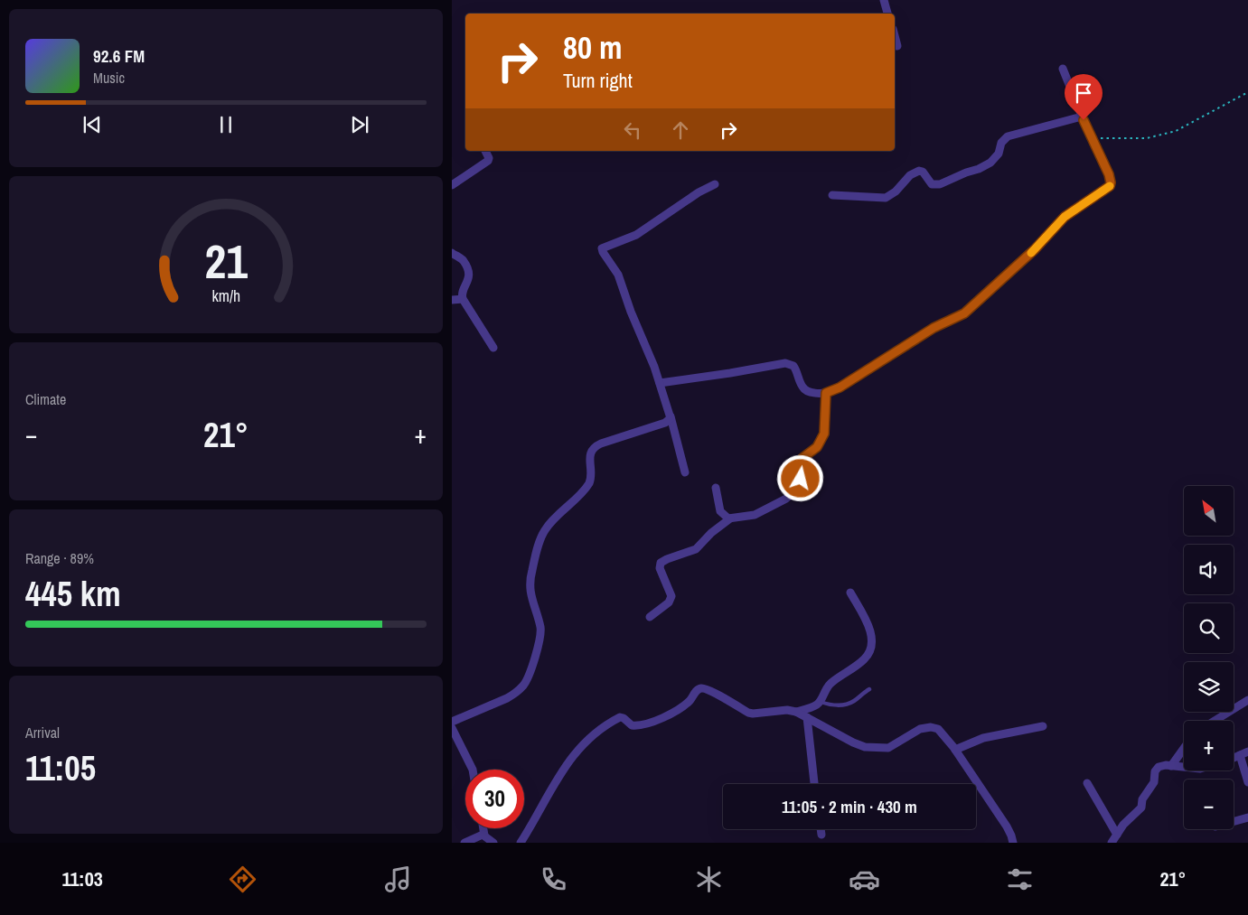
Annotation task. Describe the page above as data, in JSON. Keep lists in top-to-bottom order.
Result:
{
  "north": "top left",
  "page": {
    "turn": ["80 m", "Turn right"],
    "song": ["92.6 FM", "Music"],
    "tile": [
      "Climate",
      ["Range · 89%", "445 km"],
      ["Arrival", "11:05"]
    ],
    "heat": ["−", "21°", "+"],
    "map_buttons": ["+", "−"],
    "limit": "30",
    "trip": "11:05 · 2 min · 430 m",
    "tabs": ["11:03", "21°"],
    "gauge": ["21", "km/h"]
  }
}
